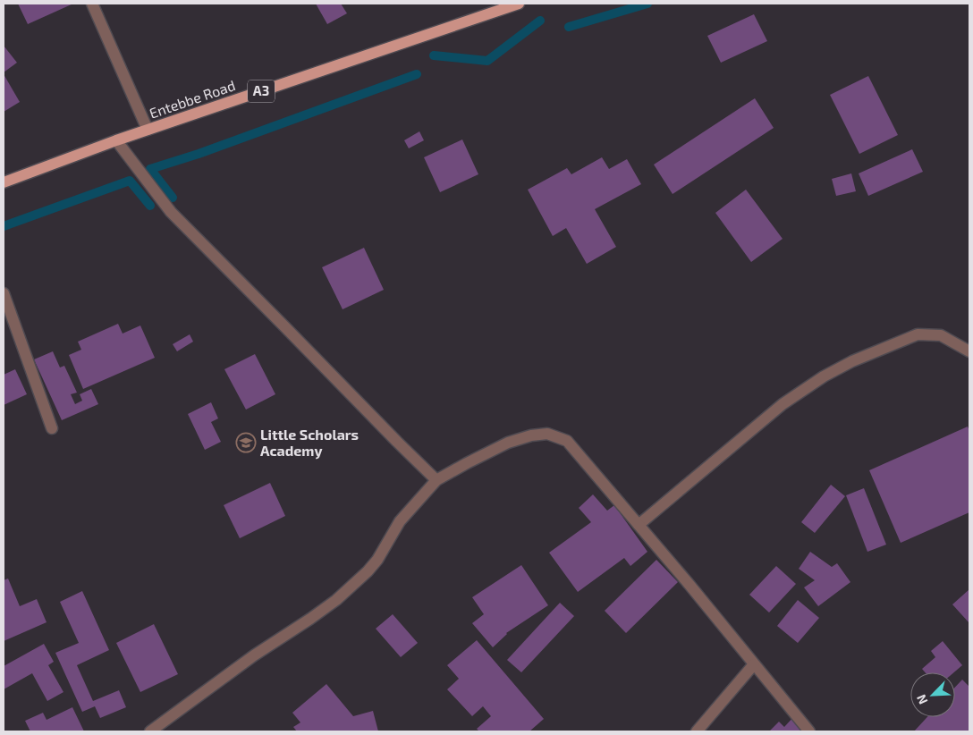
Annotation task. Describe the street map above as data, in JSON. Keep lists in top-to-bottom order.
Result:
{
  "streets": {
    "main road": ["A3", "Entebbe Road"]
  },
  "places": {
    "school or university": ["Little Scholars Academy"]
  },
  "north": "bottom left"
}
